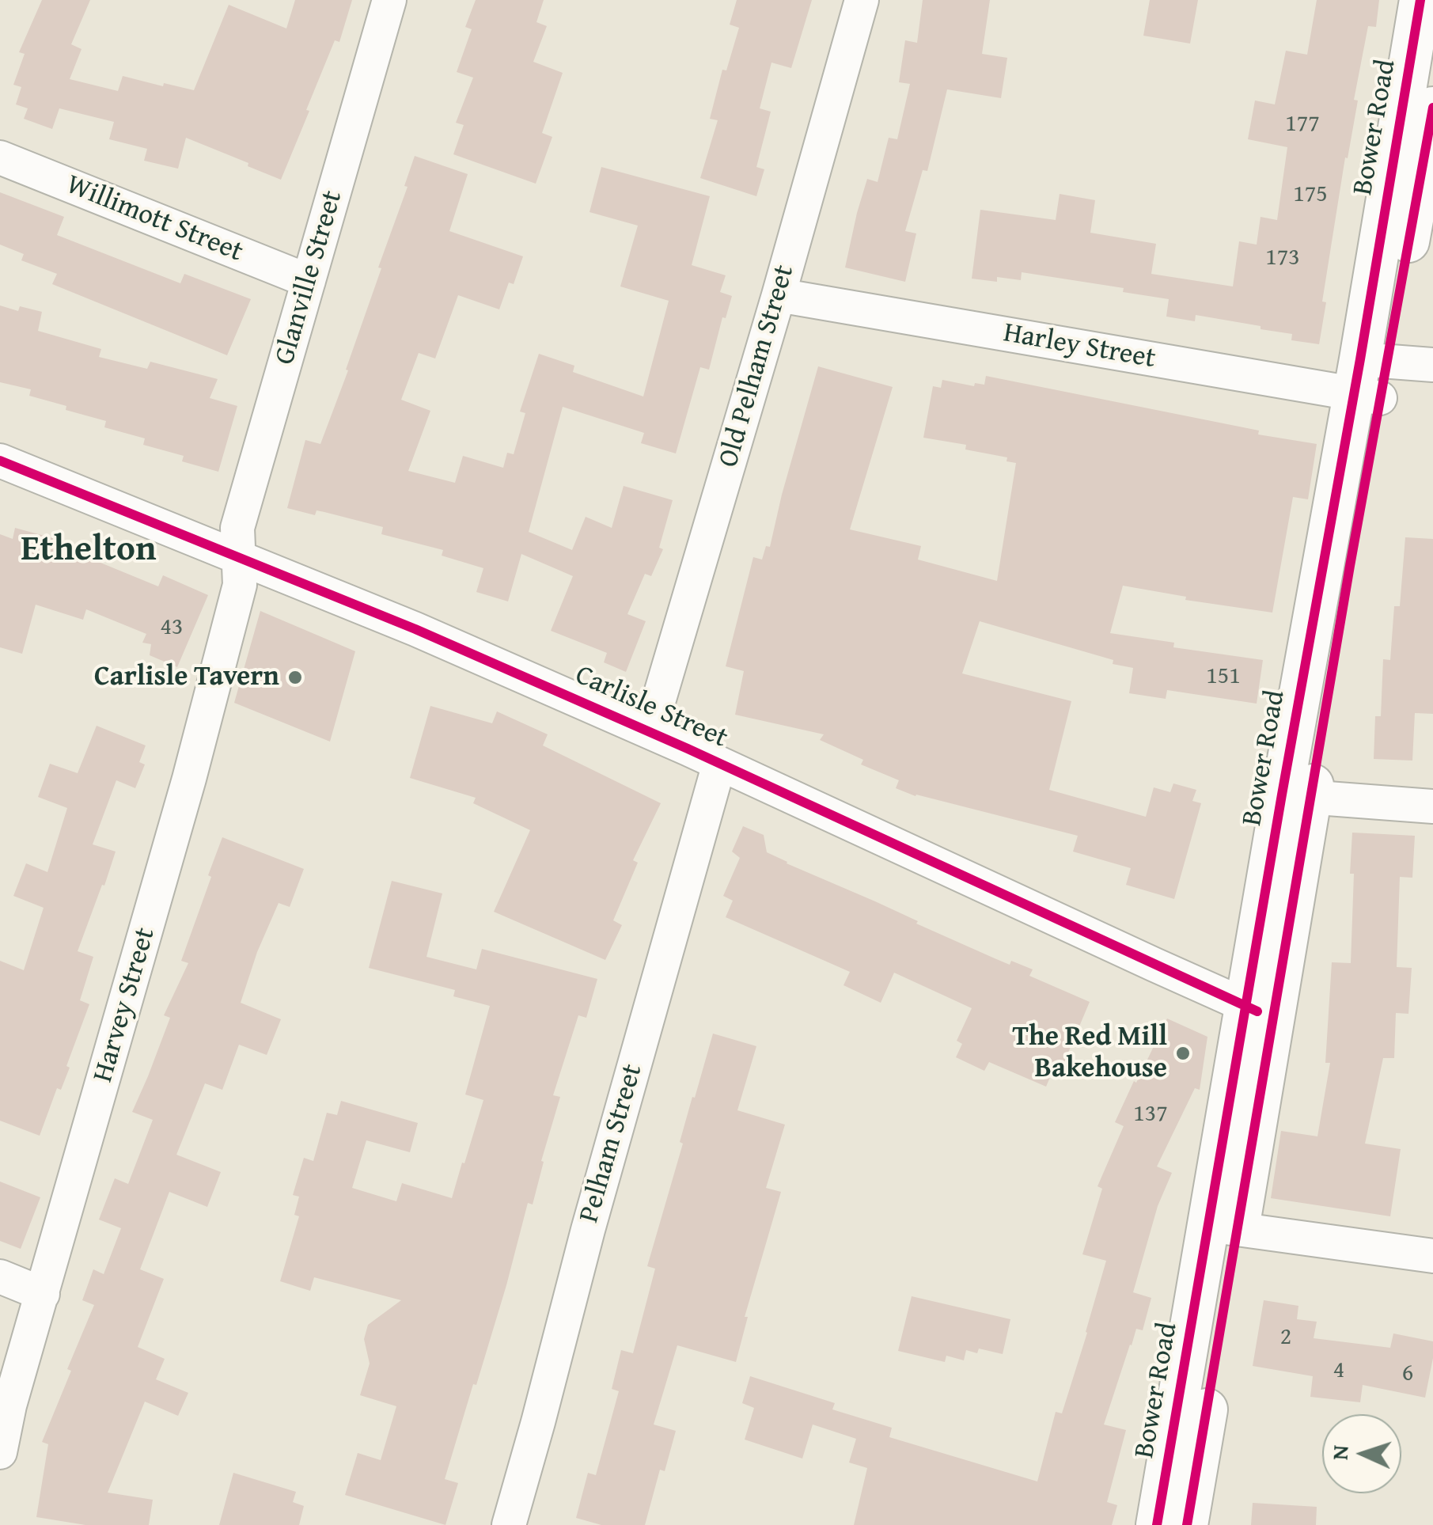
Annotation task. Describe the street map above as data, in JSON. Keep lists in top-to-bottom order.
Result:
{
  "streets": {
    "main road": ["Bower Road"],
    "street": [
      "Willimott Street",
      "Glanville Street",
      "Harley Street",
      "Old Pelham Street",
      "Carlisle Street",
      "Harvey Street",
      "Pelham Street"
    ]
  },
  "crossings": [
    ["Bower Road", "Harley Street"],
    ["Bower Road", "Carlisle Street"],
    ["Willimott Street", "Glanville Street"],
    ["Glanville Street", "Carlisle Street"],
    ["Glanville Street", "Harvey Street"],
    ["Harley Street", "Old Pelham Street"],
    ["Old Pelham Street", "Carlisle Street"],
    ["Carlisle Street", "Harvey Street"],
    ["Carlisle Street", "Pelham Street"]
  ],
  "districts": ["Ethelton"],
  "places": ["Carlisle Tavern", "The Red Mill Bakehouse"],
  "house_numbers": [
    "177",
    "175",
    "173",
    "43",
    "151",
    "137",
    "2",
    "4",
    "6"
  ],
  "north": "left"
}
